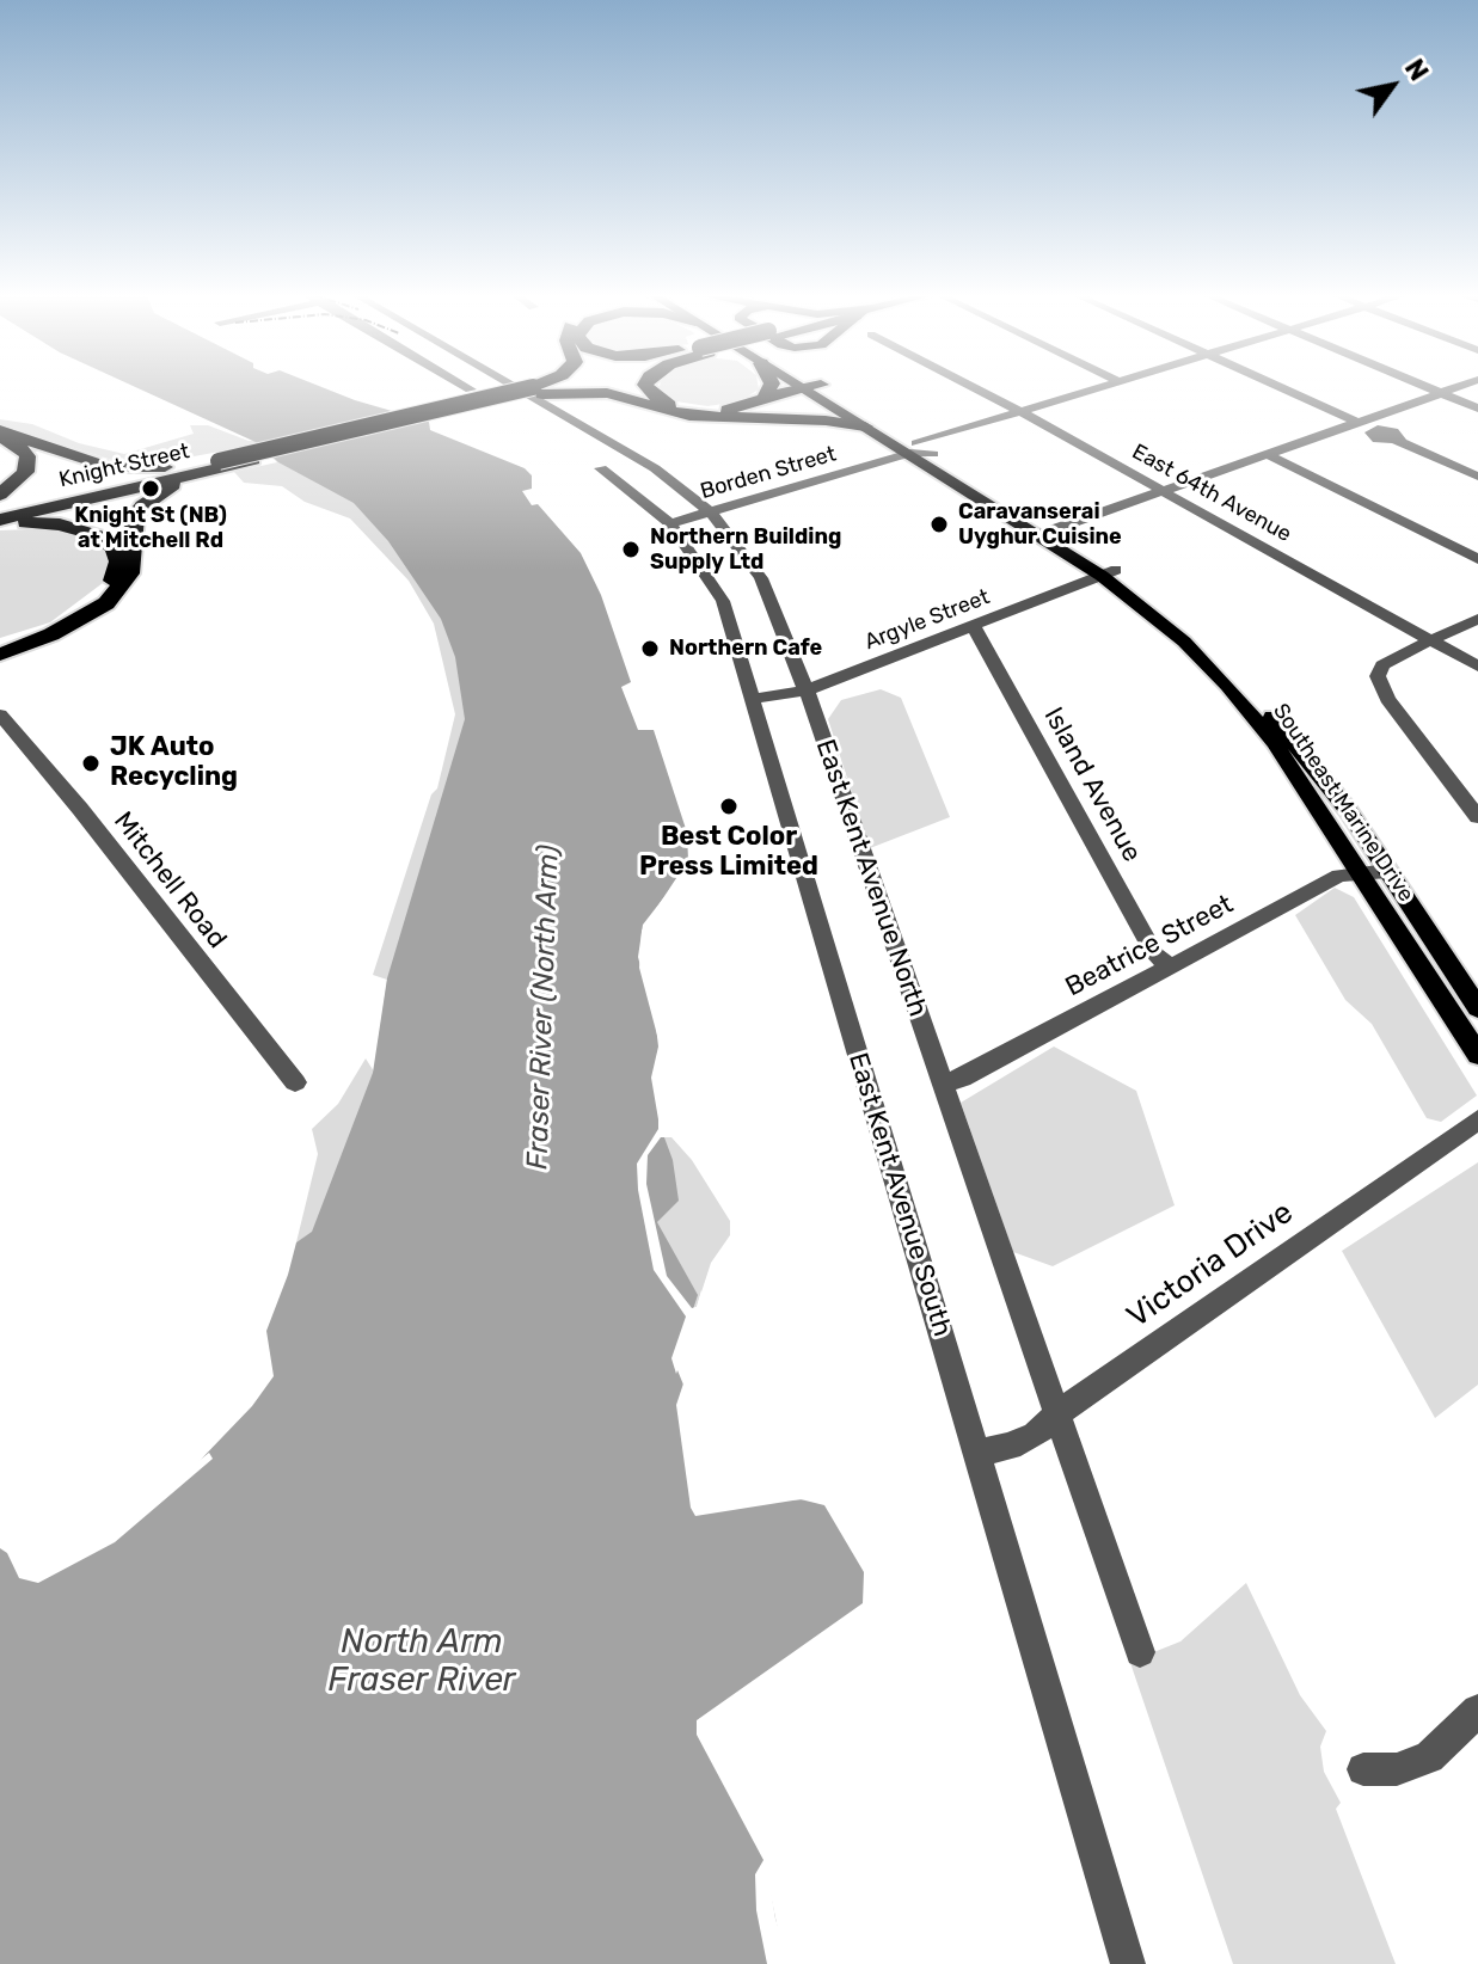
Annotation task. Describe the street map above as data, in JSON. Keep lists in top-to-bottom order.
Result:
{
  "streets": {
    "highway": ["Knight Street"],
    "main road": ["Southeast Marine Drive"],
    "street": [
      "Borden Street",
      "East 64th Avenue",
      "Argyle Street",
      "Island Avenue",
      "East Kent Avenue North",
      "Mitchell Road",
      "Beatrice Street",
      "East Kent Avenue South",
      "Victoria Drive"
    ]
  },
  "crossings": [
    ["Borden Street", "East 64th Avenue"],
    ["Borden Street", "Southeast Marine Drive"],
    ["Borden Street", "East Kent Avenue North"],
    ["Borden Street", "East Kent Avenue South"],
    ["Argyle Street", "Island Avenue"],
    ["Argyle Street", "Southeast Marine Drive"],
    ["Argyle Street", "East Kent Avenue North"],
    ["Argyle Street", "East Kent Avenue South"],
    ["Island Avenue", "Beatrice Street"],
    ["Southeast Marine Drive", "Beatrice Street"],
    ["East Kent Avenue North", "Beatrice Street"],
    ["East Kent Avenue North", "Victoria Drive"],
    ["East Kent Avenue South", "Victoria Drive"]
  ],
  "water": ["Fraser River (North Arm)", "North Arm Fraser River"],
  "places": [
    "Knight St (NB) at Mitchell Rd",
    "Caravanserai Uyghur Cuisine",
    "Northern Building Supply Ltd",
    "Northern Cafe",
    "JK Auto Recycling",
    "Best Color Press Limited"
  ],
  "north": "top right"
}
